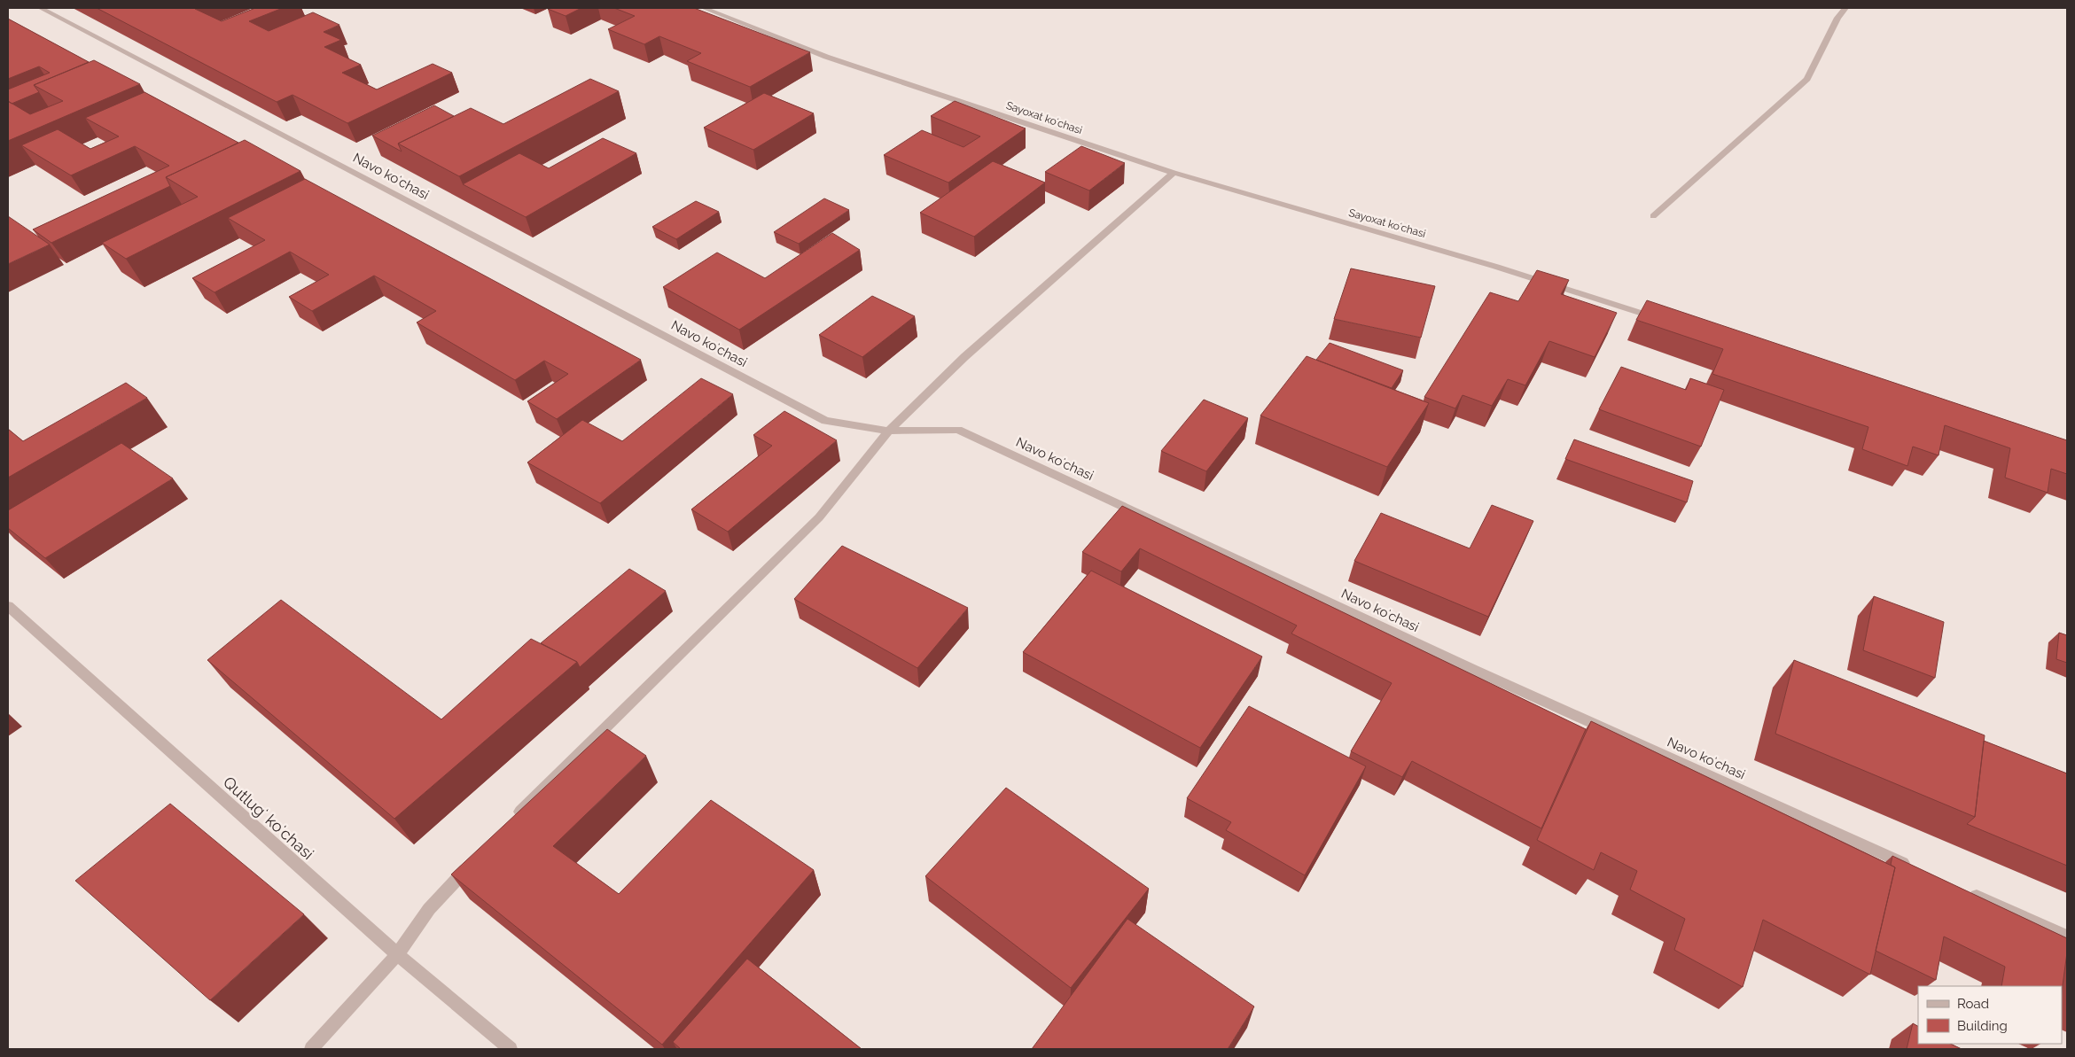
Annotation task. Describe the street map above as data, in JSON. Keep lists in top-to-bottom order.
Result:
{
  "streets": {
    "street": ["Sayoxat koʻchasi", "Navo koʻchasi", "Qutlugʻ koʻchasi"]
  },
  "legend": ["Road", "Building"]
}
